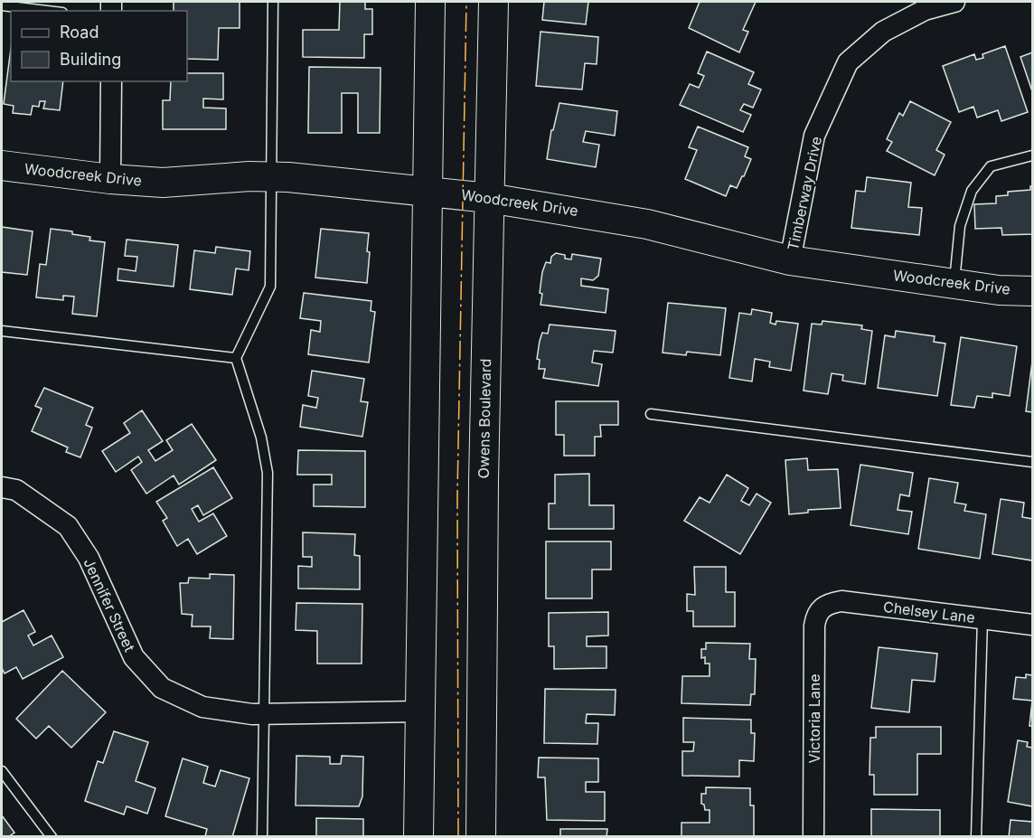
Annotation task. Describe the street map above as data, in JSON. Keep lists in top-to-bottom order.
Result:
{
  "streets": {
    "street": [
      "Woodcreek Drive",
      "Timberway Drive",
      "Owens Boulevard",
      "Jennifer Street",
      "Chelsey Lane",
      "Victoria Lane"
    ]
  },
  "crossings": [
    ["Woodcreek Drive", "Timberway Drive"],
    ["Woodcreek Drive", "Owens Boulevard"],
    ["Chelsey Lane", "Victoria Lane"]
  ],
  "legend": ["Road", "Building"]
}
